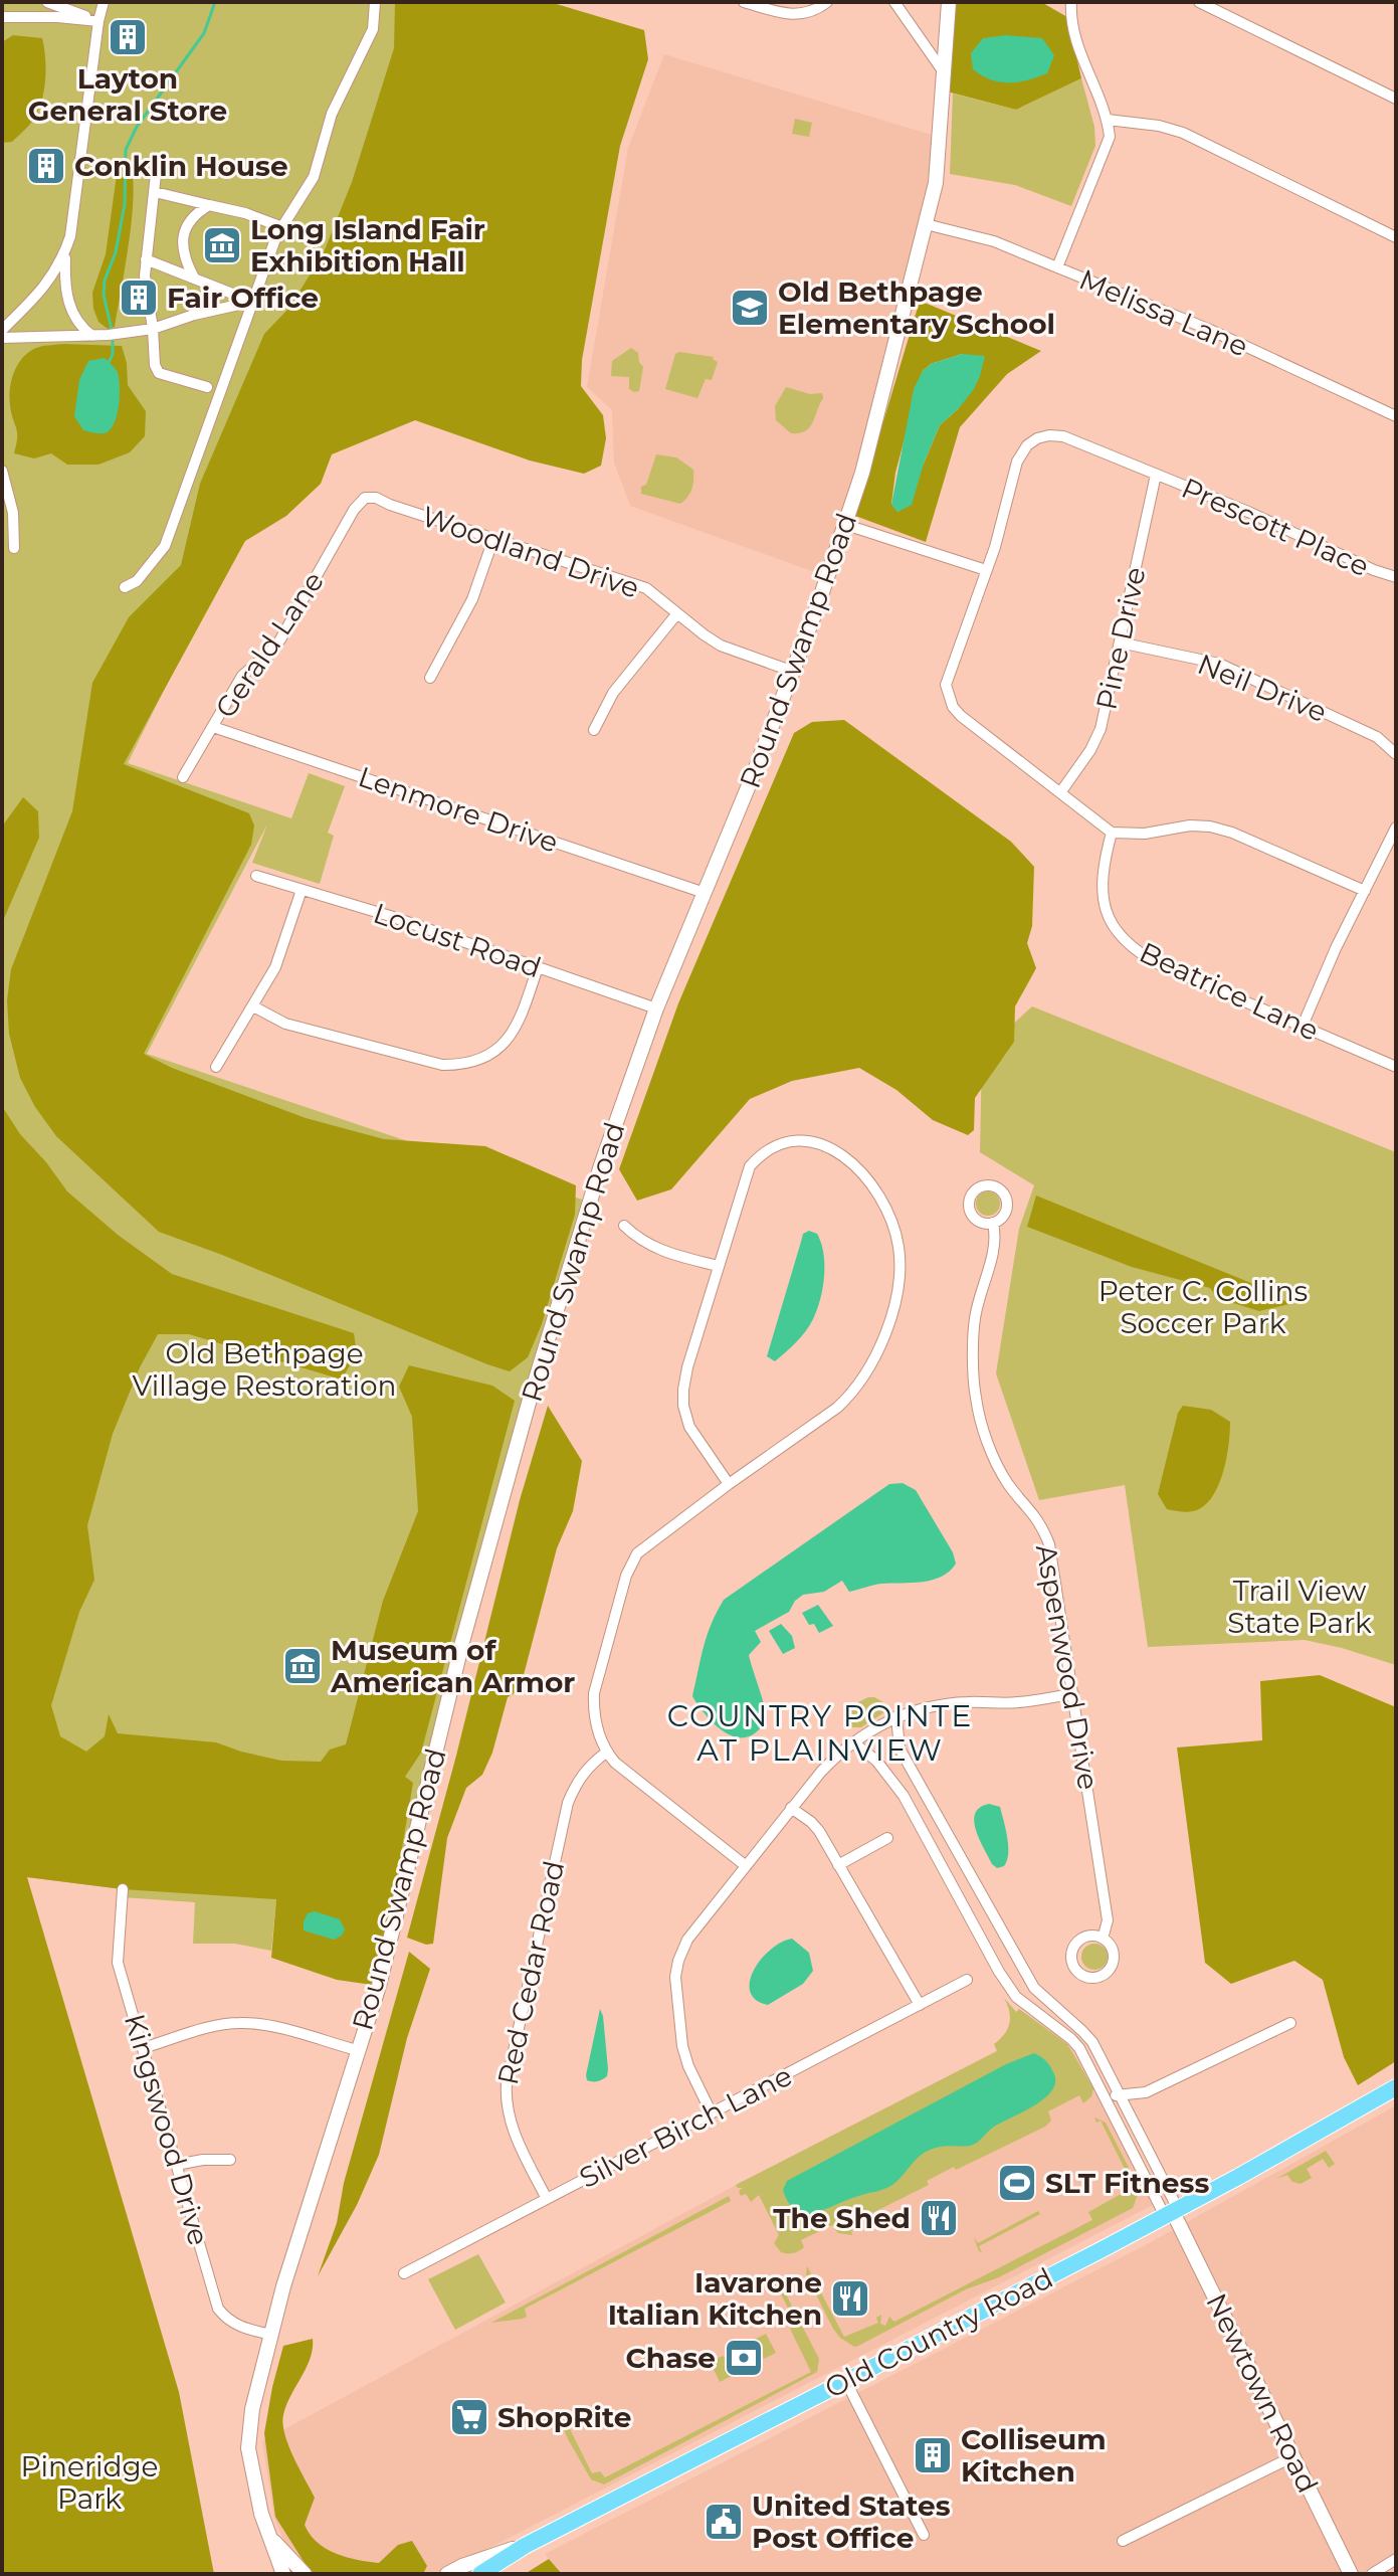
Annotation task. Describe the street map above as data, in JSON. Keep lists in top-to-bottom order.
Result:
{
  "streets": {
    "main road": ["Round Swamp Road", "Old Country Road", "Newtown Road"],
    "street": [
      "Melissa Lane",
      "Prescott Place",
      "Woodland Drive",
      "Pine Drive",
      "Gerald Lane",
      "Neil Drive",
      "Lenmore Drive",
      "Locust Road",
      "Beatrice Lane",
      "Aspenwood Drive",
      "Red Cedar Road",
      "Silver Birch Lane",
      "Kingswood Drive"
    ]
  },
  "crossings": [
    ["Melissa Lane", "Round Swamp Road"],
    ["Prescott Place", "Pine Drive"],
    ["Woodland Drive", "Gerald Lane"],
    ["Woodland Drive", "Round Swamp Road"],
    ["Pine Drive", "Neil Drive"],
    ["Gerald Lane", "Lenmore Drive"],
    ["Round Swamp Road", "Lenmore Drive"],
    ["Round Swamp Road", "Locust Road"],
    ["Round Swamp Road", "Kingswood Drive"],
    ["Red Cedar Road", "Silver Birch Lane"],
    ["Old Country Road", "Newtown Road"]
  ],
  "districts": ["COUNTRY POINTE AT PLAINVIEW"],
  "parks": [
    "Peter C. Collins Soccer Park",
    "Old Bethpage Village Restoration",
    "Trail View State Park",
    "Pineridge Park"
  ],
  "places": {
    "building": [
      "Layton General Store",
      "Conklin House",
      "Fair Office",
      "Colliseum Kitchen"
    ],
    "museum": ["Long Island Fair Exhibition Hall", "Museum of American Armor"],
    "school or university": ["Old Bethpage Elementary School"],
    "sports": ["SLT Fitness"],
    "restaurant": ["The Shed", "Iavarone Italian Kitchen"],
    "bank": ["Chase"],
    "supermarket": ["ShopRite"],
    "public building": ["United States Post Office"]
  }
}
